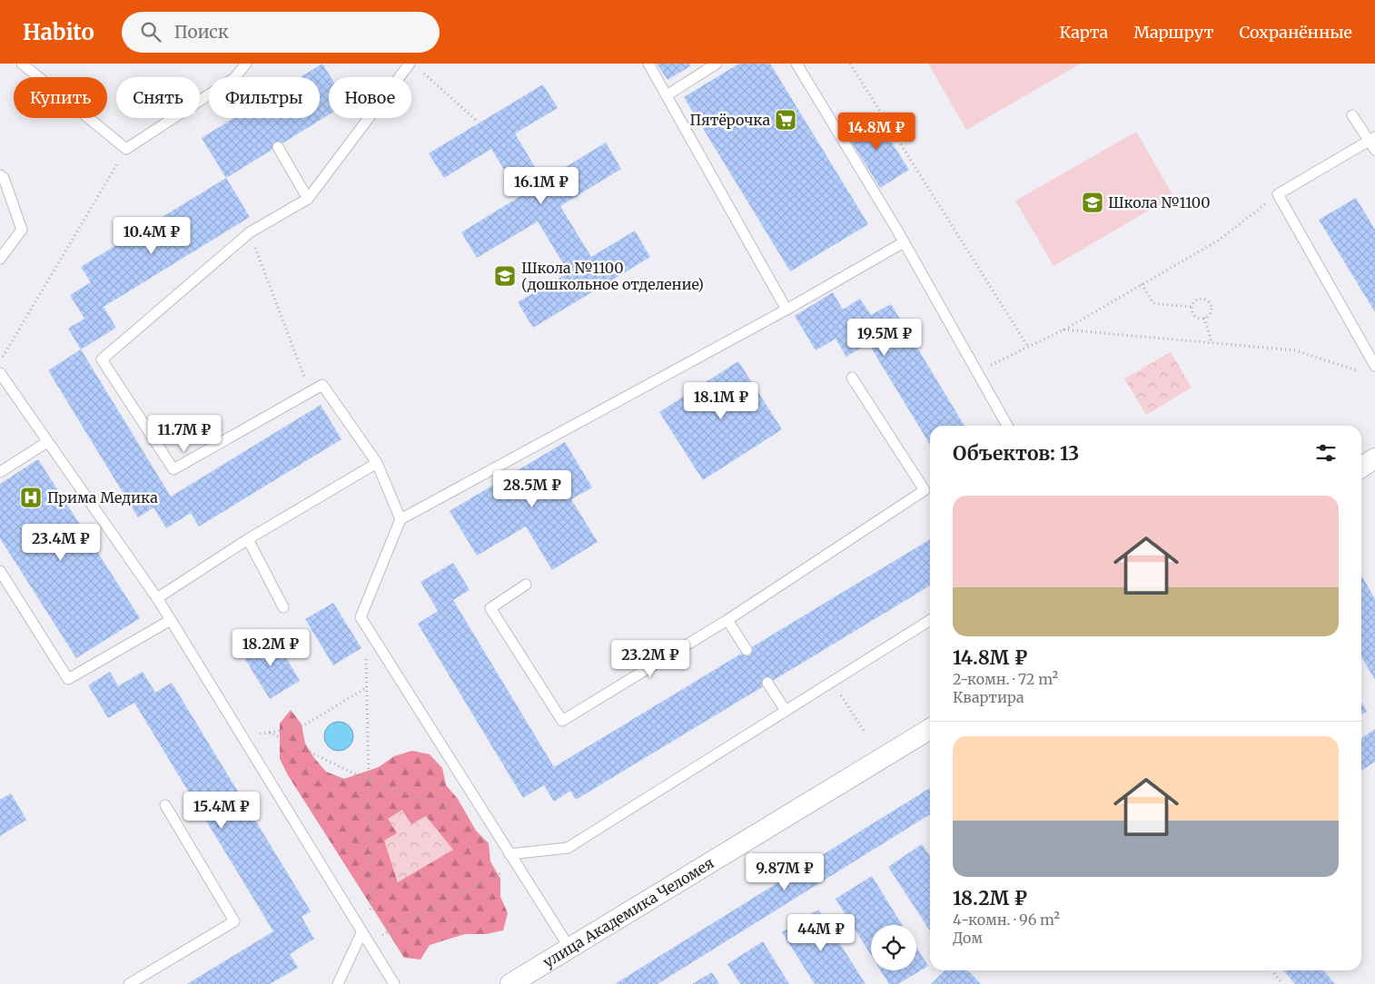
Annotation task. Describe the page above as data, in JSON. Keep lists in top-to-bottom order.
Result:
{
  "streets": {
    "street": ["улица Академика Челомея"]
  },
  "places": {
    "supermarket": ["Пятёрочка"],
    "school or university": ["Школа №1100", "Школа №1100 (дошкольное отделение)"],
    "hospital": ["Прима Медика"]
  },
  "page": {
    "header": "Habito",
    "search": "Поиск",
    "nav": ["Карта", "Маршрут", "Сохранённые"],
    "chip": [
      "Купить",
      "Снять",
      "Фильтры",
      "Новое"
    ],
    "price": [
      "14.8M ₽",
      "16.1M ₽",
      "10.4M ₽",
      "19.5M ₽",
      "18.1M ₽",
      "11.7M ₽",
      "28.5M ₽",
      "23.4M ₽",
      "18.2M ₽",
      "23.2M ₽",
      "15.4M ₽",
      "9.87M ₽",
      "44M ₽"
    ],
    "heading": "Объектов: 13",
    "list": [
      {
        "name": "14.8M ₽",
        "note": "2-комн. · 72 m² · Квартира"
      },
      {
        "name": "18.2M ₽",
        "note": "4-комн. · 96 m² · Дом"
      }
    ]
  }
}
